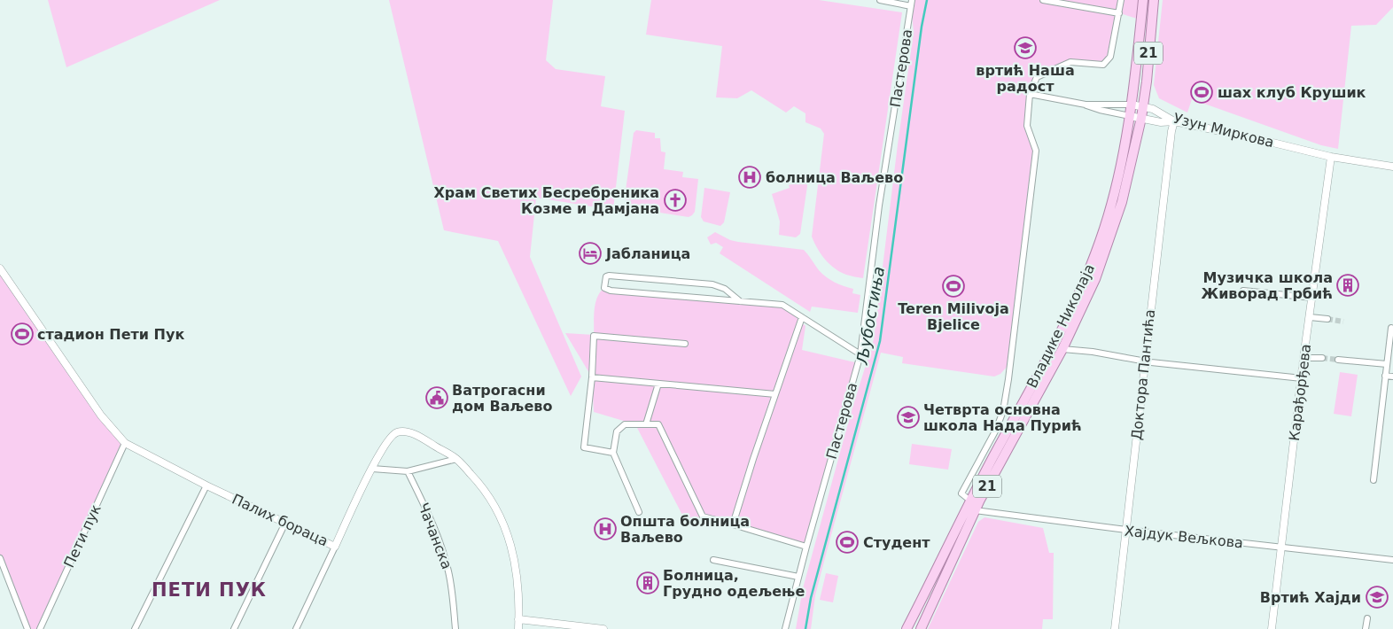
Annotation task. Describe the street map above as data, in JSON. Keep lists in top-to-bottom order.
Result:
{
  "streets": {
    "main road": ["21", "Владике Николаја"],
    "street": [
      "Пастерова",
      "Узун Миркова",
      "Доктора Пантића",
      "Карађорђева",
      "Палих бораца",
      "Пети пук",
      "Чачанска",
      "Хајдук Вељкова"
    ]
  },
  "crossings": [
    ["Узун Миркова", "Владике Николаја"],
    ["Узун Миркова", "Доктора Пантића"],
    ["Узун Миркова", "Карађорђева"],
    ["Владике Николаја", "Хајдук Вељкова"],
    ["Доктора Пантића", "Хајдук Вељкова"],
    ["Карађорђева", "Хајдук Вељкова"],
    ["Палих бораца", "Пети пук"]
  ],
  "districts": ["ПЕТИ ПУК"],
  "water": ["Љубостиња"],
  "places": {
    "school or university": ["вртић Наша радост", "Четврта основна школа Нада Пурић", "Вртић Хајди"],
    "sports": [
      "шах клуб Крушик",
      "Teren Milivoja Bjelice",
      "стадион Пети Пук",
      "Студент"
    ],
    "hospital": ["болница Ваљево", "Општа болница Ваљево"],
    "church": ["Храм Светих Бесребреника Козме и Дамјана"],
    "hotel": ["Јабланица"],
    "building": ["Музичка школа Живорад Грбић", "Болница, Грудно одељење"],
    "public building": ["Ватрогасни дом Ваљево"]
  }
}
